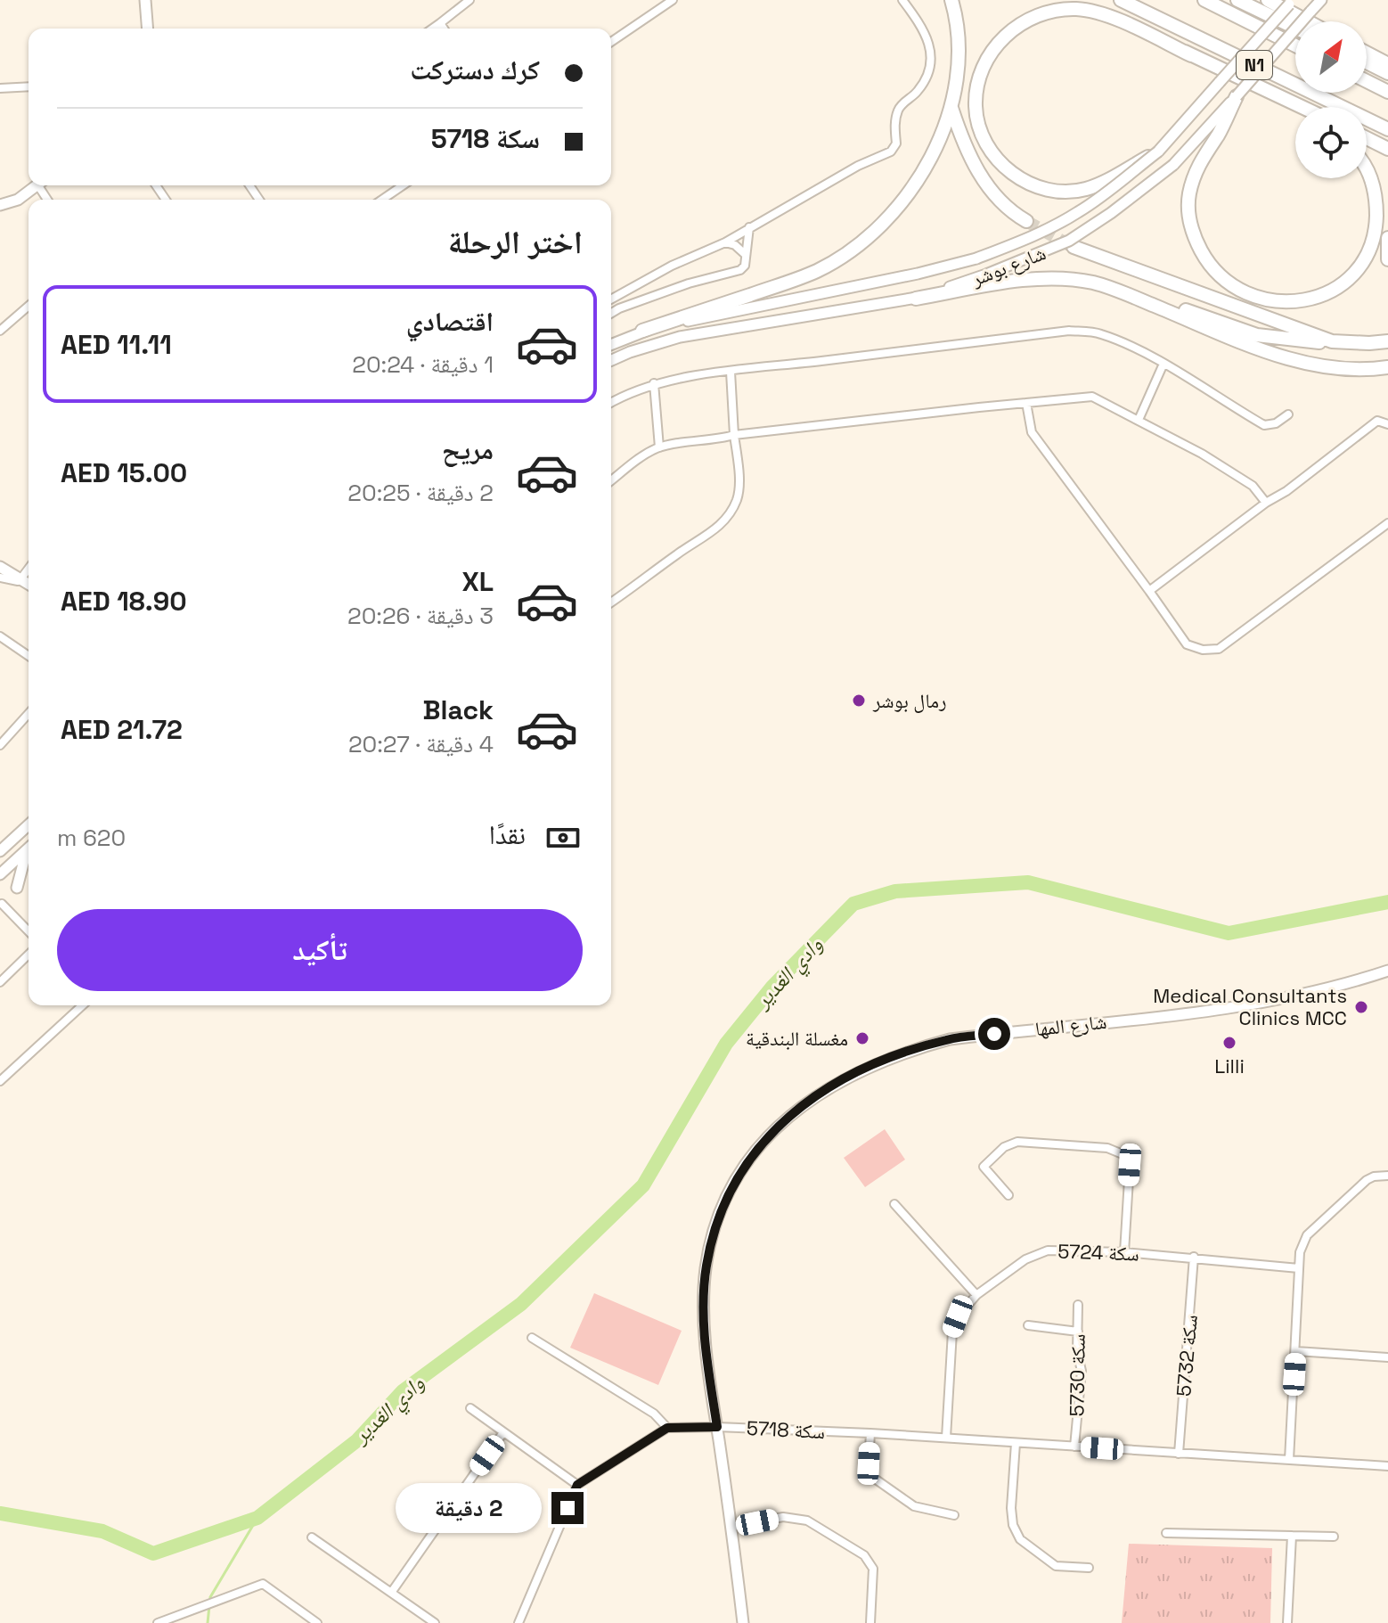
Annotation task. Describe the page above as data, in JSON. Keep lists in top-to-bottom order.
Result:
{
  "streets": {
    "highway": ["N1"],
    "main road": ["شارع بوشر", "شارع المها"],
    "street": [
      "سكة 5724",
      "سكة 5732",
      "سكة 5730",
      "سكة 5718"
    ]
  },
  "crossings": [
    ["شارع المها", "سكة 5718"],
    ["سكة 5724", "سكة 5732"],
    ["سكة 5724", "سكة 5718"],
    ["سكة 5732", "سكة 5718"],
    ["سكة 5730", "سكة 5718"]
  ],
  "water": ["وادي الغدير"],
  "places": [
    "رمال بوشر",
    "Medical Consultants Clinics MCC",
    "مغسلة البندقية",
    "Lilli"
  ],
  "north": "top right",
  "page": {
    "banner": ["كرك دستركت", "سكة 5718"],
    "heading": "اختر الرحلة",
    "list": [
      {
        "name": "اقتصادي",
        "note": "1 دقيقة · 20:24",
        "value": "AED 11.11"
      },
      {
        "name": "مريح",
        "note": "2 دقيقة · 20:25",
        "value": "AED 15.00"
      },
      {
        "name": "XL",
        "note": "3 دقيقة · 20:26",
        "value": "AED 18.90"
      },
      {
        "name": "Black",
        "note": "4 دقيقة · 20:27",
        "value": "AED 21.72"
      }
    ],
    "pay": ["نقدًا", "620 m"],
    "buttons": "تأكيد",
    "bubble": "2 دقيقة"
  }
}
